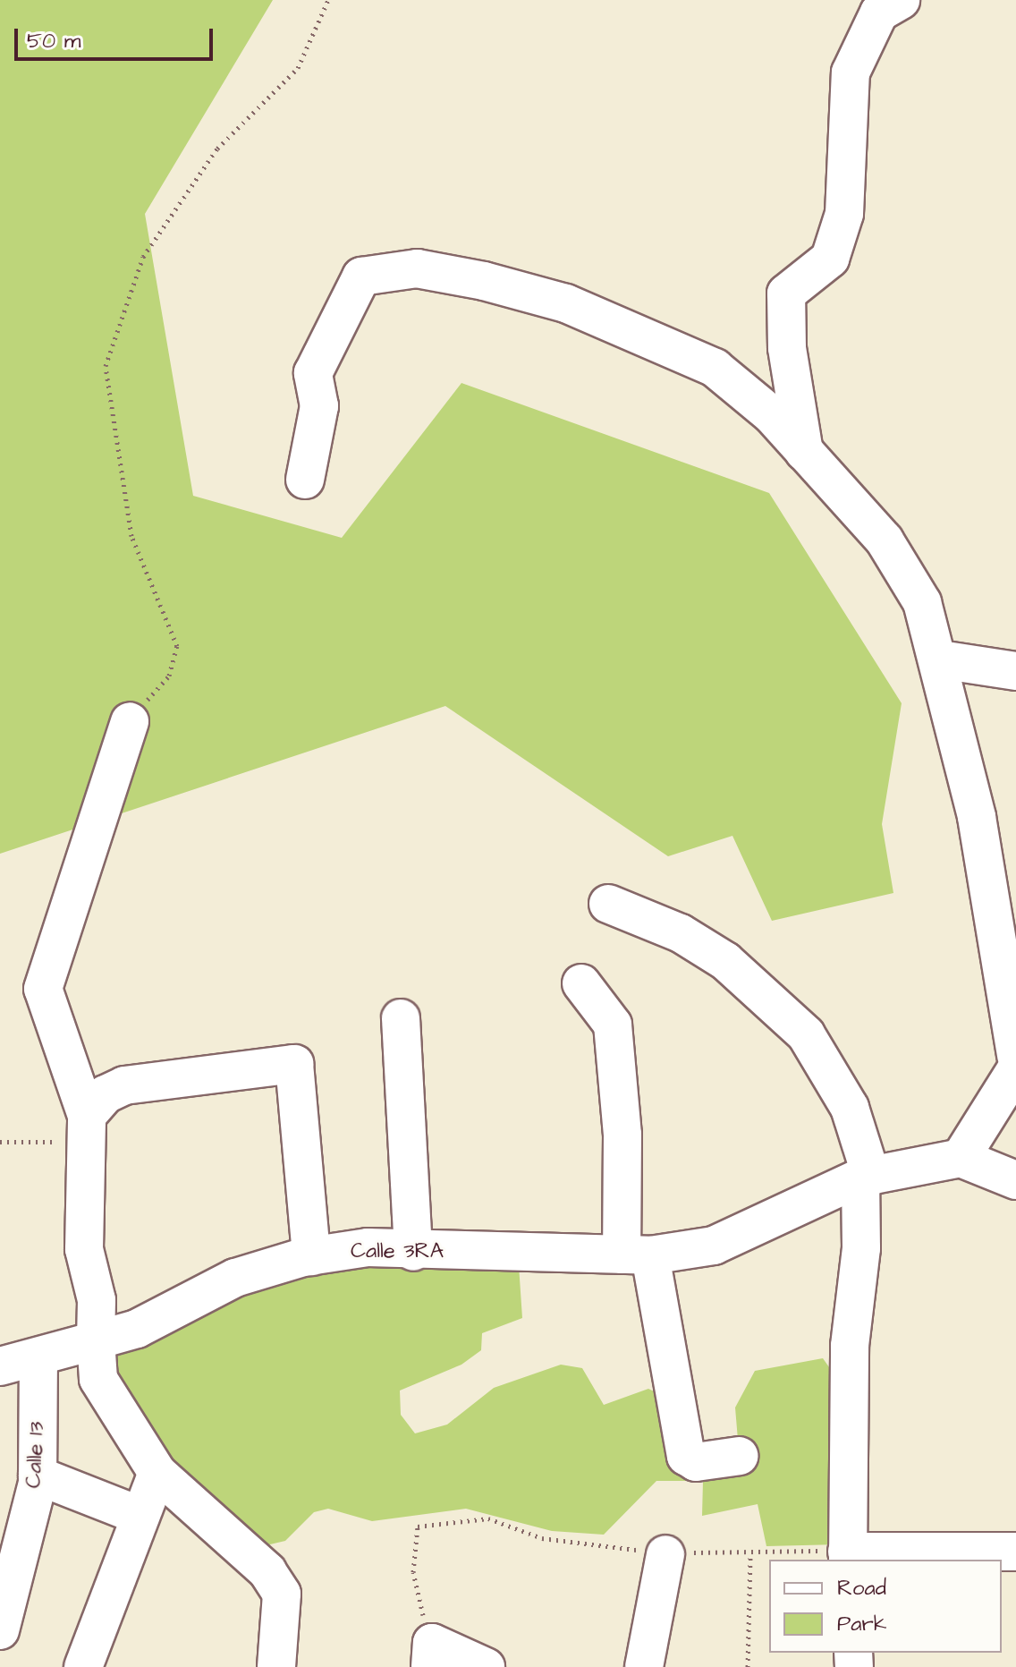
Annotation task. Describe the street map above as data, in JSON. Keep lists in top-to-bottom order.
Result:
{
  "streets": {
    "street": ["Calle 3RA", "Calle 13"]
  },
  "crossings": [
    ["Calle 3RA", "Calle 13"]
  ],
  "legend": ["Road", "Park"],
  "scale_bar": "50 m"
}
